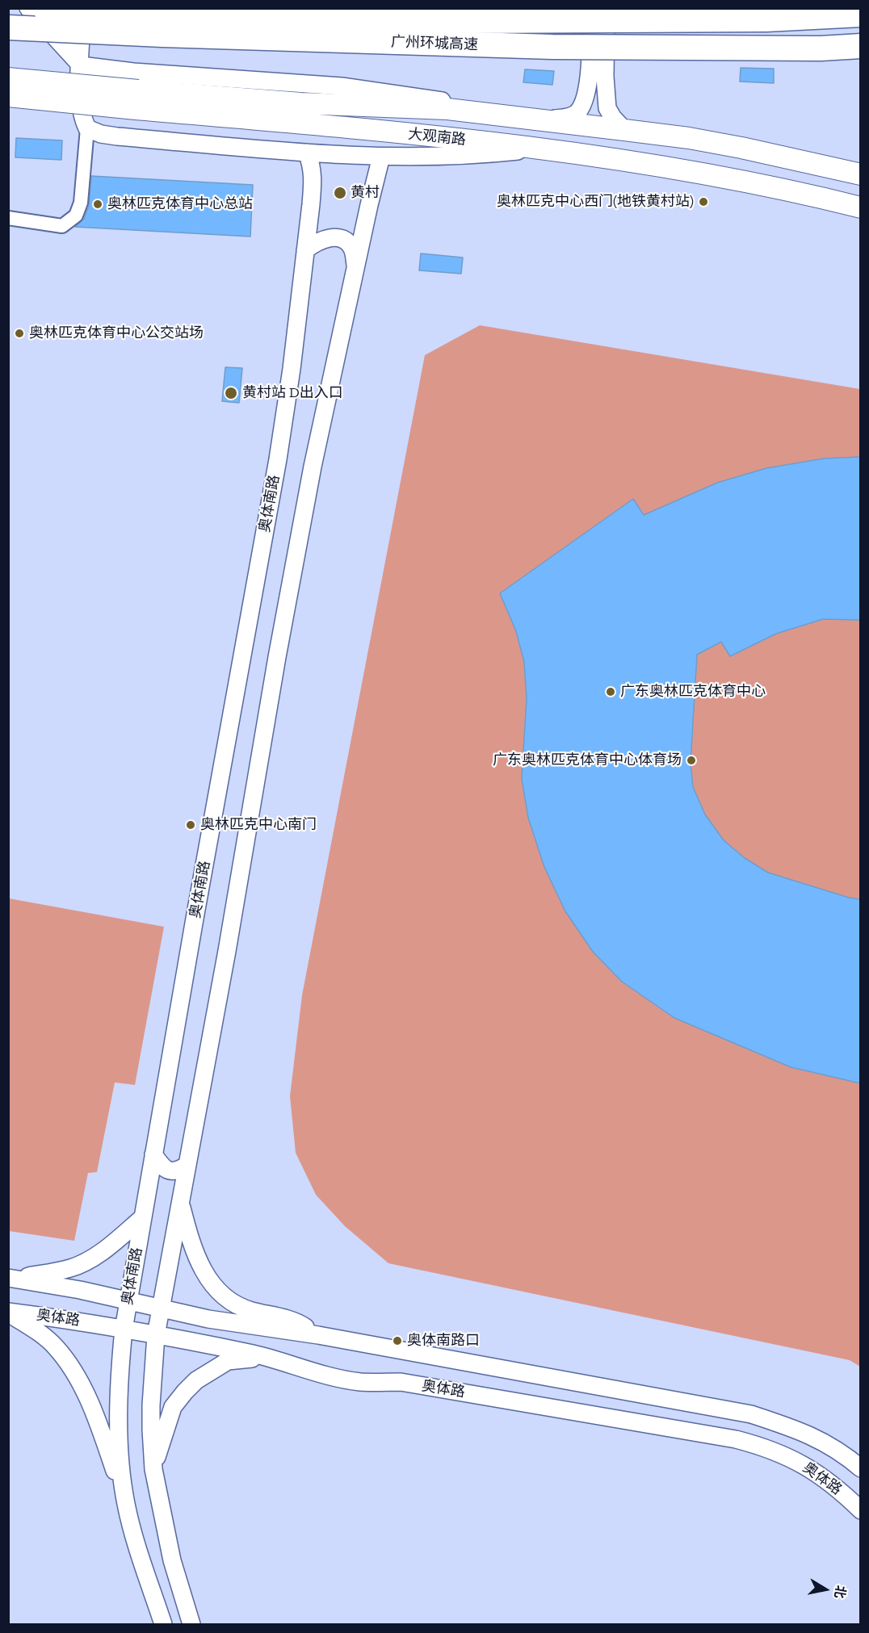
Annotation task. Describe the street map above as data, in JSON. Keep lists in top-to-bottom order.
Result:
{
  "streets": {
    "highway": ["广州环城高速"],
    "main road": ["大观南路"],
    "street": ["奥体南路", "奥体路"]
  },
  "crossings": [
    ["奥体南路", "奥体路"]
  ],
  "places": [
    "黄村",
    "奥林匹克中心西门(地铁黄村站)",
    "奥林匹克体育中心总站",
    "奥林匹克体育中心公交站场",
    "黄村站 D出入口",
    "广东奥林匹克体育中心",
    "广东奥林匹克体育中心体育场",
    "奥林匹克中心南门",
    "奥体南路口"
  ],
  "north": "right"
}
